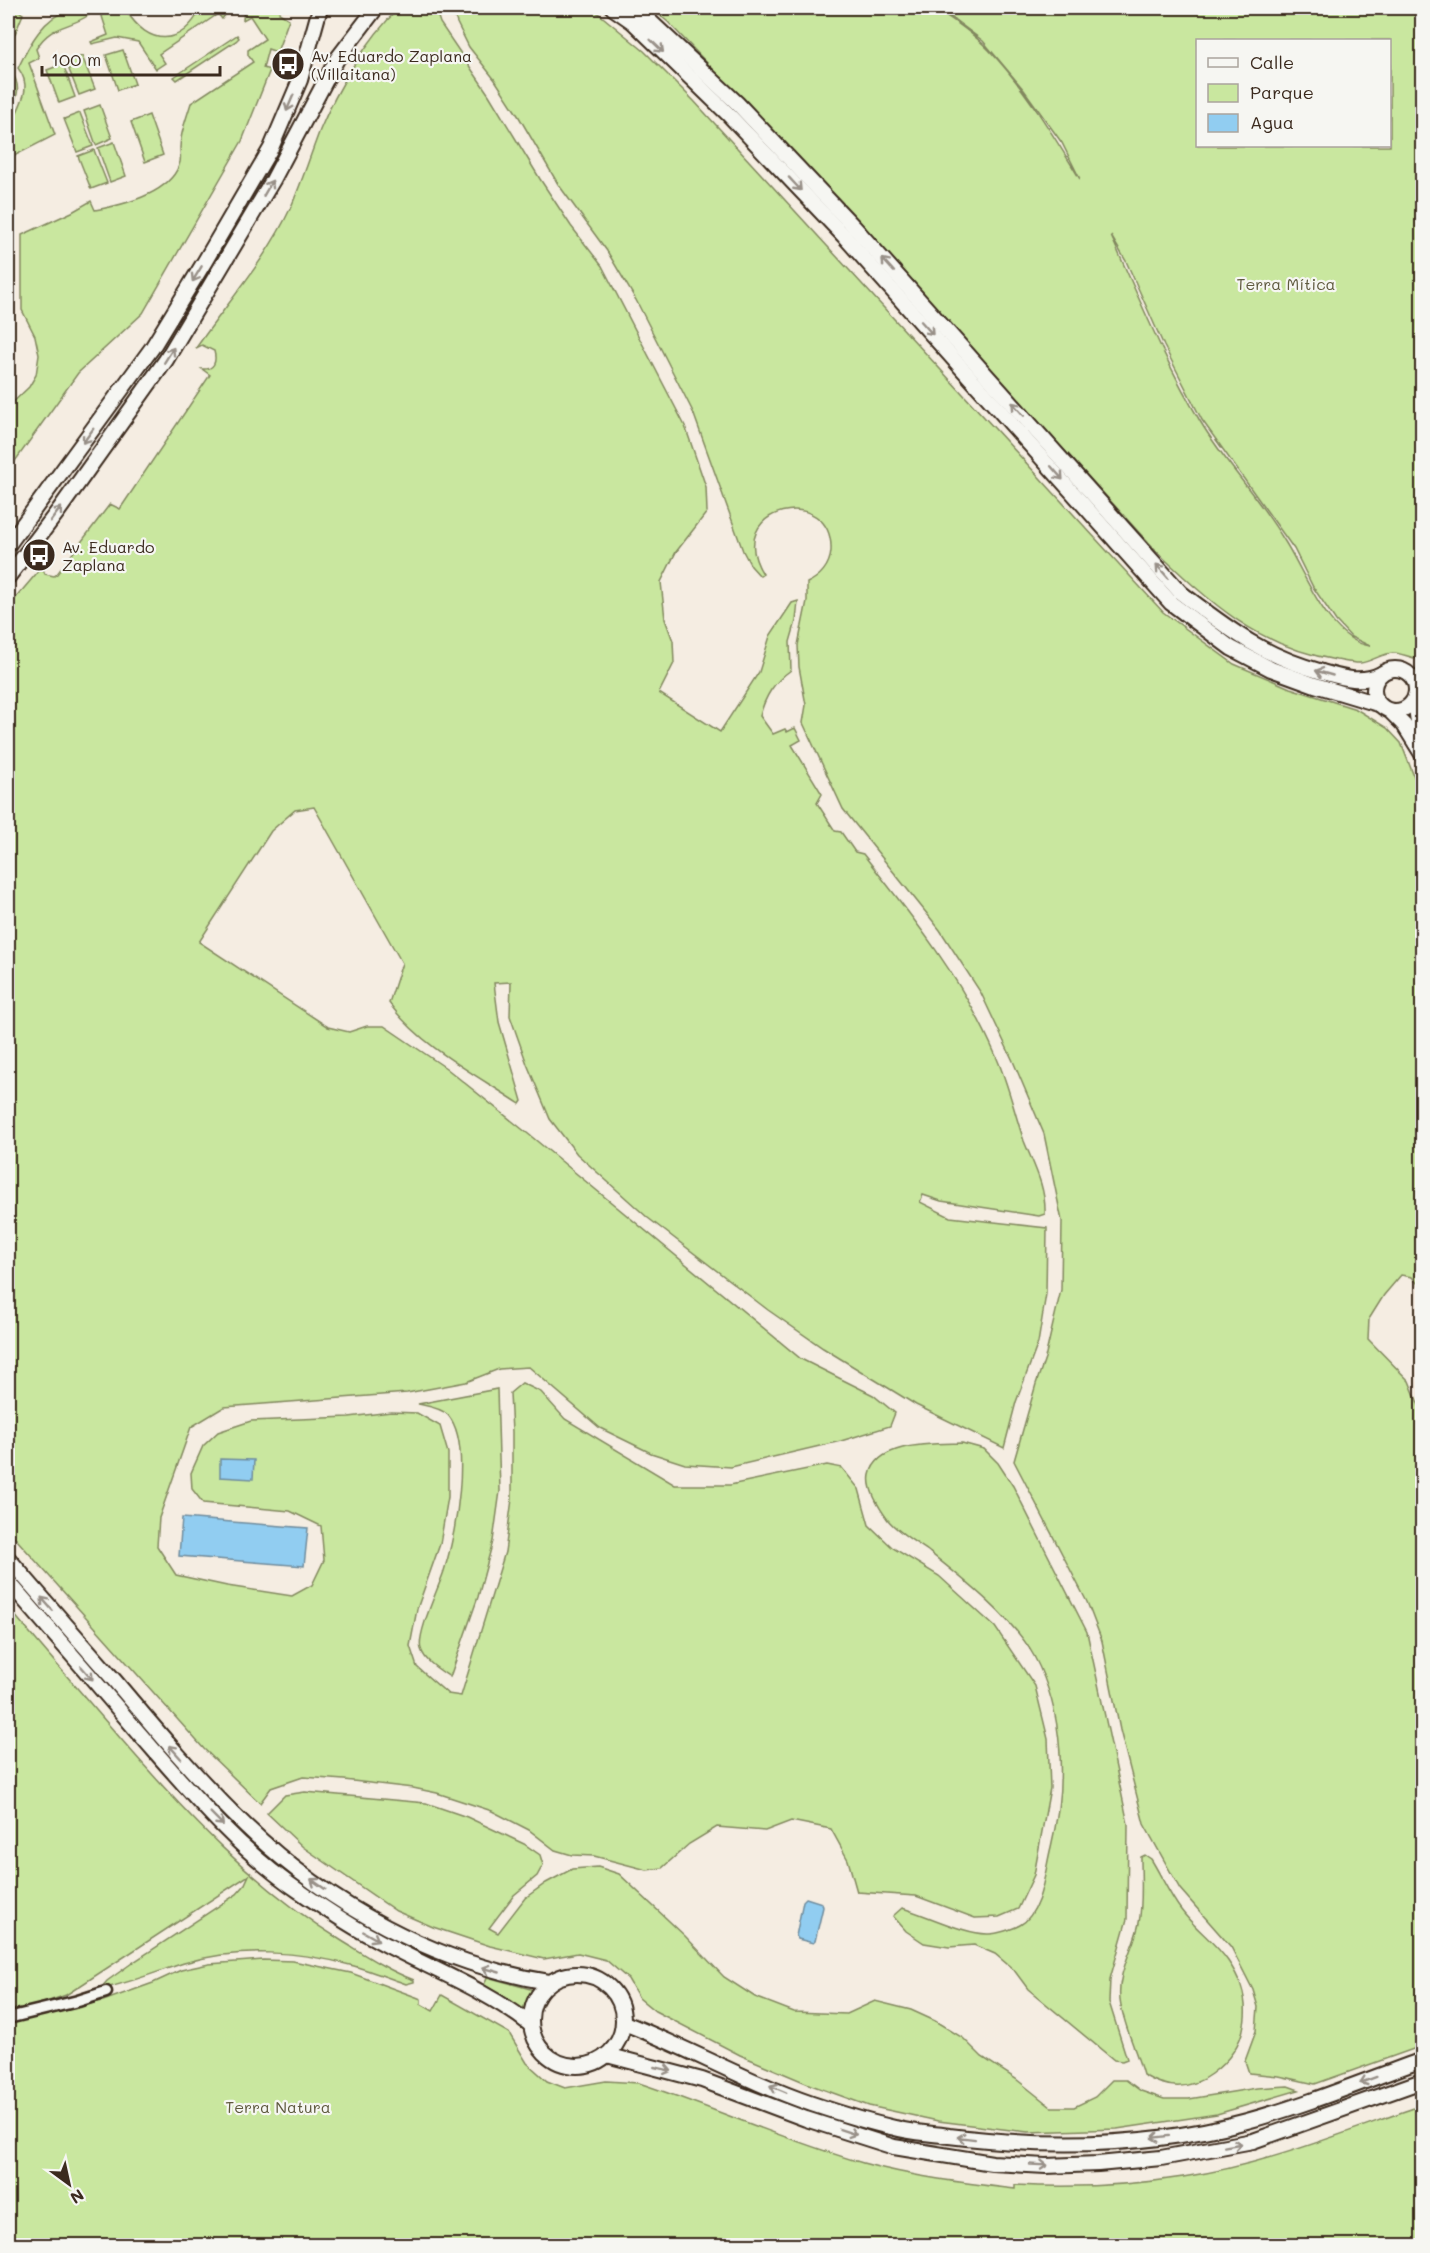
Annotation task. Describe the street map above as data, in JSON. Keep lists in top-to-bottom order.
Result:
{
  "parks": ["Terra Mítica", "Terra Natura"],
  "places": {
    "bus stop": ["Av. Eduardo Zaplana (Villaitana)", "Av. Eduardo Zaplana"]
  },
  "legend": ["Calle", "Parque", "Agua"],
  "scale_bar": "100 m",
  "north": "bottom right"
}
